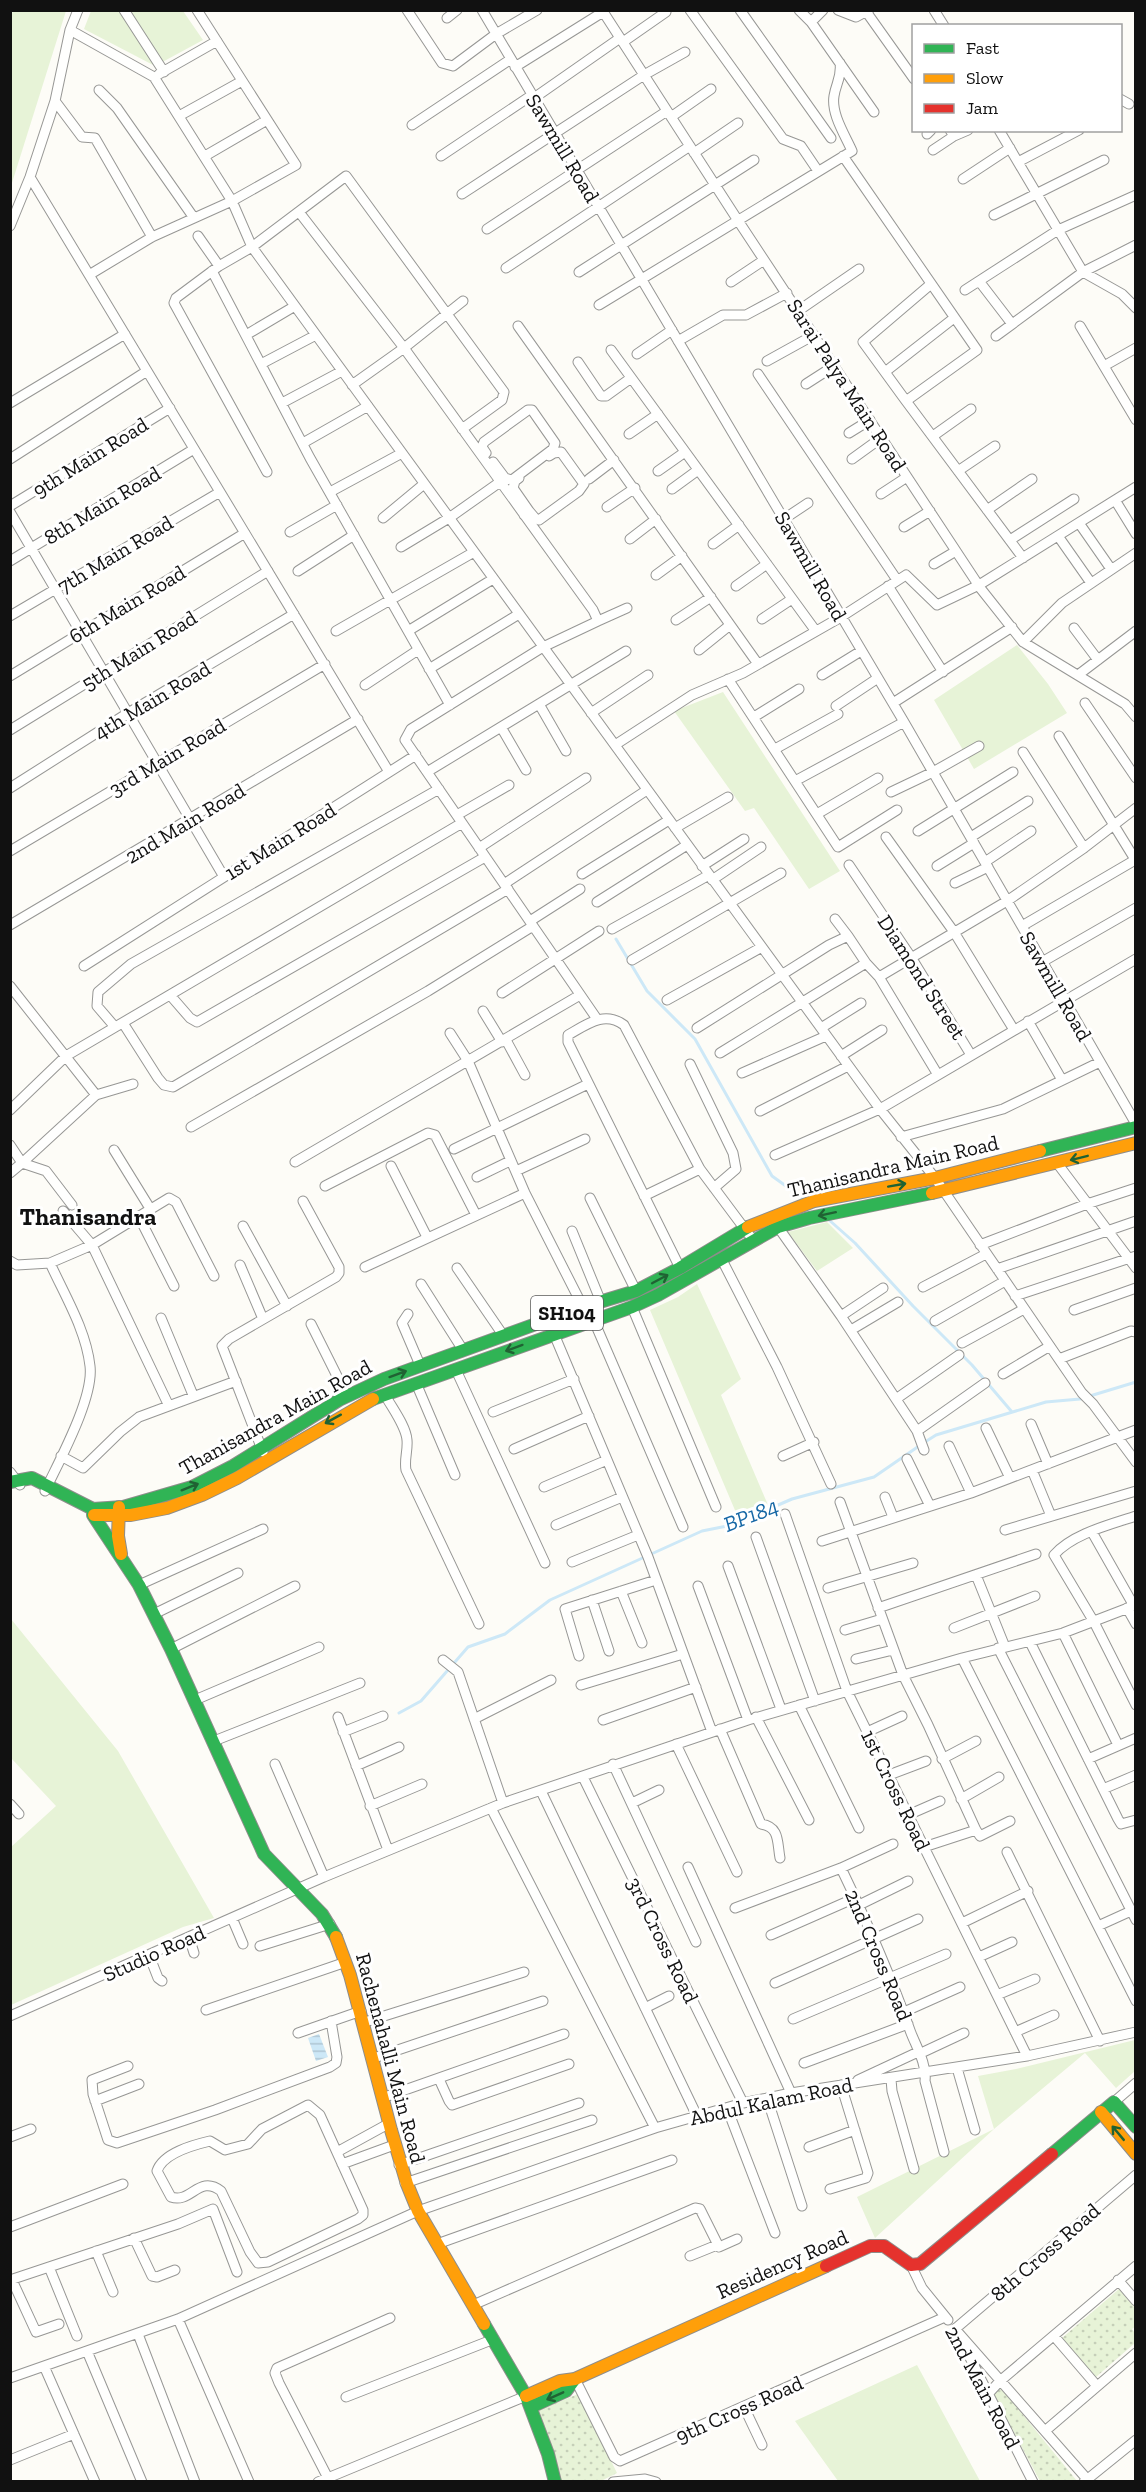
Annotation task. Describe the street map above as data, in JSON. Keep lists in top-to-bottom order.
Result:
{
  "streets": {
    "main road": [
      "Thanisandra Main Road",
      "SH104",
      "Rachenahalli Main Road",
      "Residency Road"
    ],
    "street": [
      "Sawmill Road",
      "Sarai Palya Main Road",
      "9th Main Road",
      "8th Main Road",
      "7th Main Road",
      "6th Main Road",
      "5th Main Road",
      "4th Main Road",
      "3rd Main Road",
      "2nd Main Road",
      "1st Main Road",
      "Diamond Street",
      "1st Cross Road",
      "3rd Cross Road",
      "Studio Road",
      "2nd Cross Road",
      "Abdul Kalam Road",
      "8th Cross Road",
      "9th Cross Road"
    ]
  },
  "crossings": [
    ["Sawmill Road", "Thanisandra Main Road"],
    ["2nd Main Road", "8th Cross Road"],
    ["2nd Main Road", "Residency Road"],
    ["2nd Main Road", "9th Cross Road"],
    ["Thanisandra Main Road", "Rachenahalli Main Road"],
    ["1st Cross Road", "Studio Road"],
    ["1st Cross Road", "Abdul Kalam Road"],
    ["3rd Cross Road", "Studio Road"],
    ["3rd Cross Road", "Abdul Kalam Road"],
    ["Studio Road", "Rachenahalli Main Road"],
    ["2nd Cross Road", "Abdul Kalam Road"],
    ["Rachenahalli Main Road", "Abdul Kalam Road"],
    ["Rachenahalli Main Road", "Residency Road"],
    ["Residency Road", "9th Cross Road"]
  ],
  "districts": ["Thanisandra"],
  "water": ["BP184"],
  "legend": ["Fast", "Slow", "Jam"]
}
